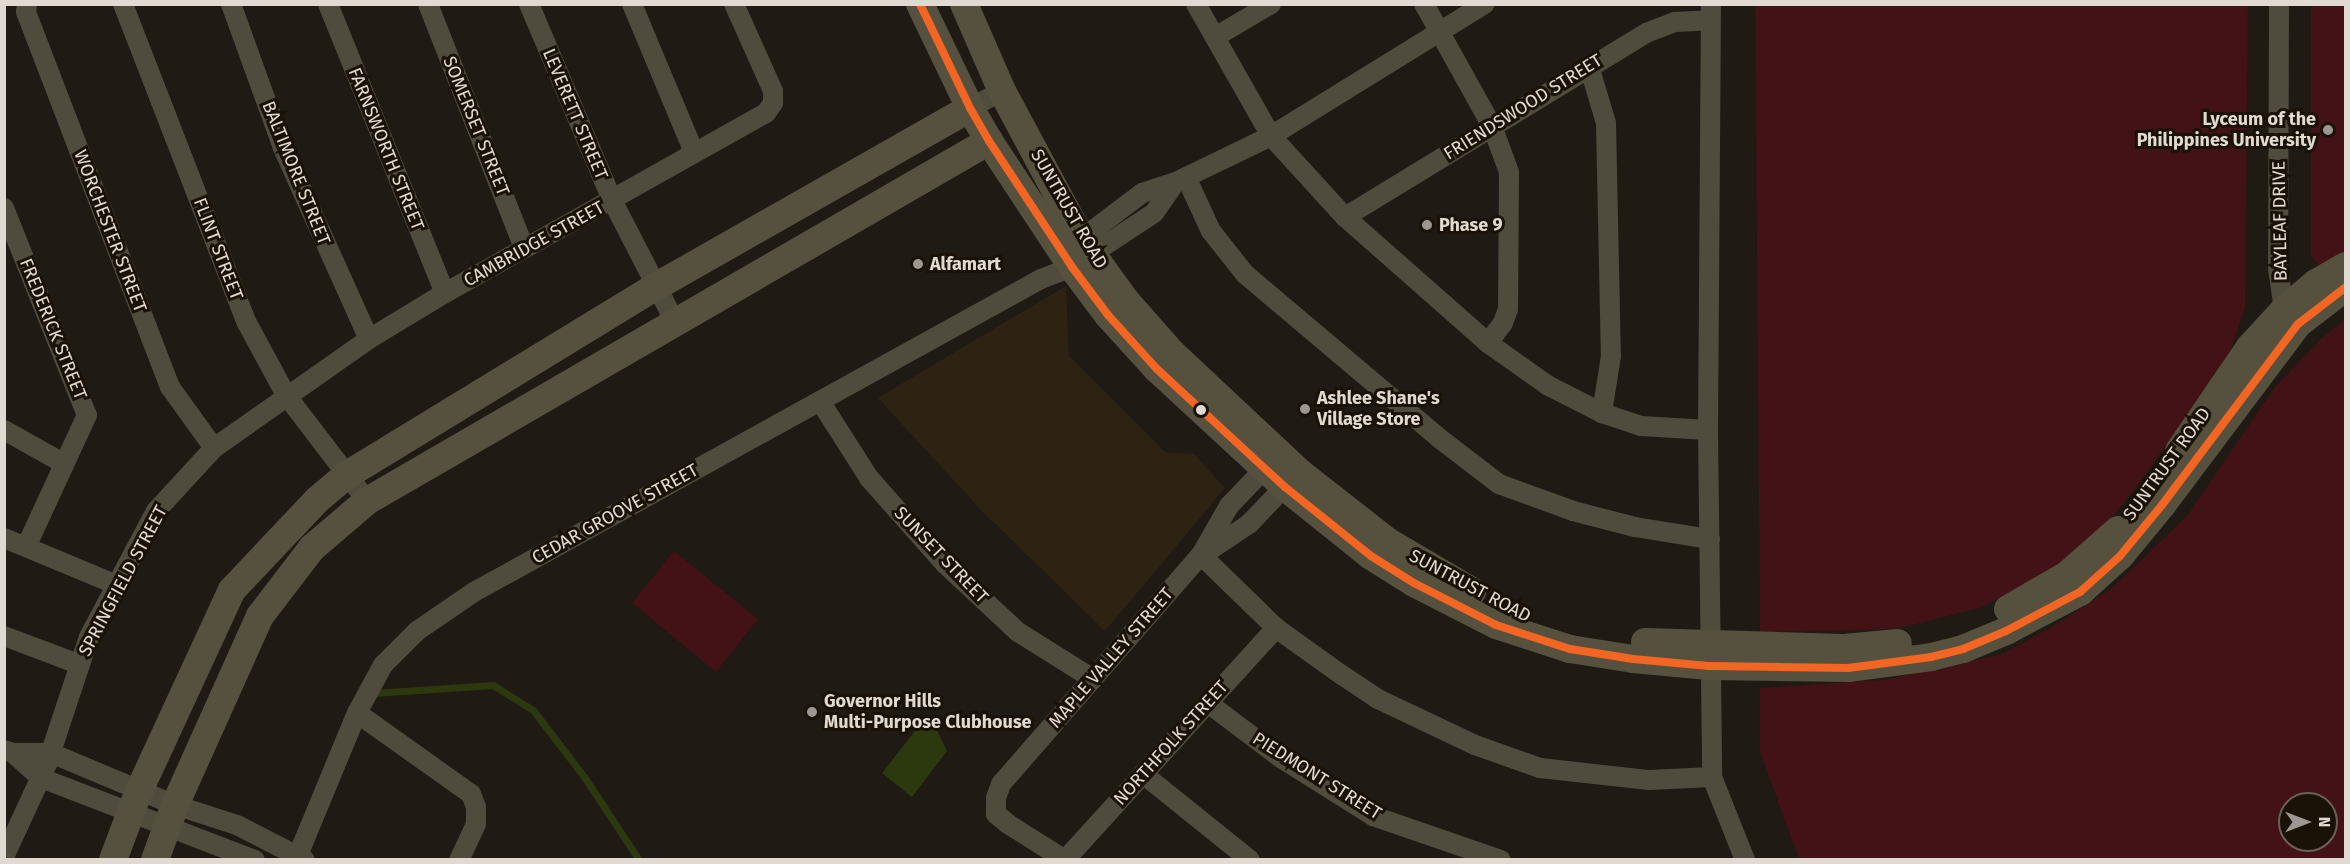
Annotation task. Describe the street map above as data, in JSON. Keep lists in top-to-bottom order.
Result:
{
  "streets": {
    "street": [
      "FRIENDSWOOD STREET",
      "LEVERETT STREET",
      "SOMERSET STREET",
      "FARNSWORTH STREET",
      "BALTIMORE STREET",
      "SUNTRUST ROAD",
      "BAYLEAF DRIVE",
      "WORCHESTER STREET",
      "CAMBRIDGE STREET",
      "FLINT STREET",
      "FREDERICK STREET",
      "CEDAR GROOVE STREET",
      "SUNSET STREET",
      "SPRINGFIELD STREET",
      "MAPLE VALLEY STREET",
      "NORTHFOLK STREET",
      "PIEDMONT STREET"
    ]
  },
  "crossings": [
    ["LEVERETT STREET", "CAMBRIDGE STREET"],
    ["SOMERSET STREET", "CAMBRIDGE STREET"],
    ["FARNSWORTH STREET", "CAMBRIDGE STREET"],
    ["BALTIMORE STREET", "CAMBRIDGE STREET"],
    ["SUNTRUST ROAD", "BAYLEAF DRIVE"],
    ["SUNTRUST ROAD", "CEDAR GROOVE STREET"],
    ["WORCHESTER STREET", "SPRINGFIELD STREET"],
    ["CAMBRIDGE STREET", "FLINT STREET"],
    ["CAMBRIDGE STREET", "SPRINGFIELD STREET"],
    ["FLINT STREET", "SPRINGFIELD STREET"],
    ["CEDAR GROOVE STREET", "SUNSET STREET"],
    ["SUNSET STREET", "MAPLE VALLEY STREET"],
    ["MAPLE VALLEY STREET", "NORTHFOLK STREET"],
    ["NORTHFOLK STREET", "PIEDMONT STREET"]
  ],
  "places": [
    "Lyceum of the Philippines University",
    "Phase 9",
    "Alfamart",
    "Ashlee Shane's Village Store",
    "Governor Hills Multi-Purpose Clubhouse"
  ],
  "north": "right"
}
